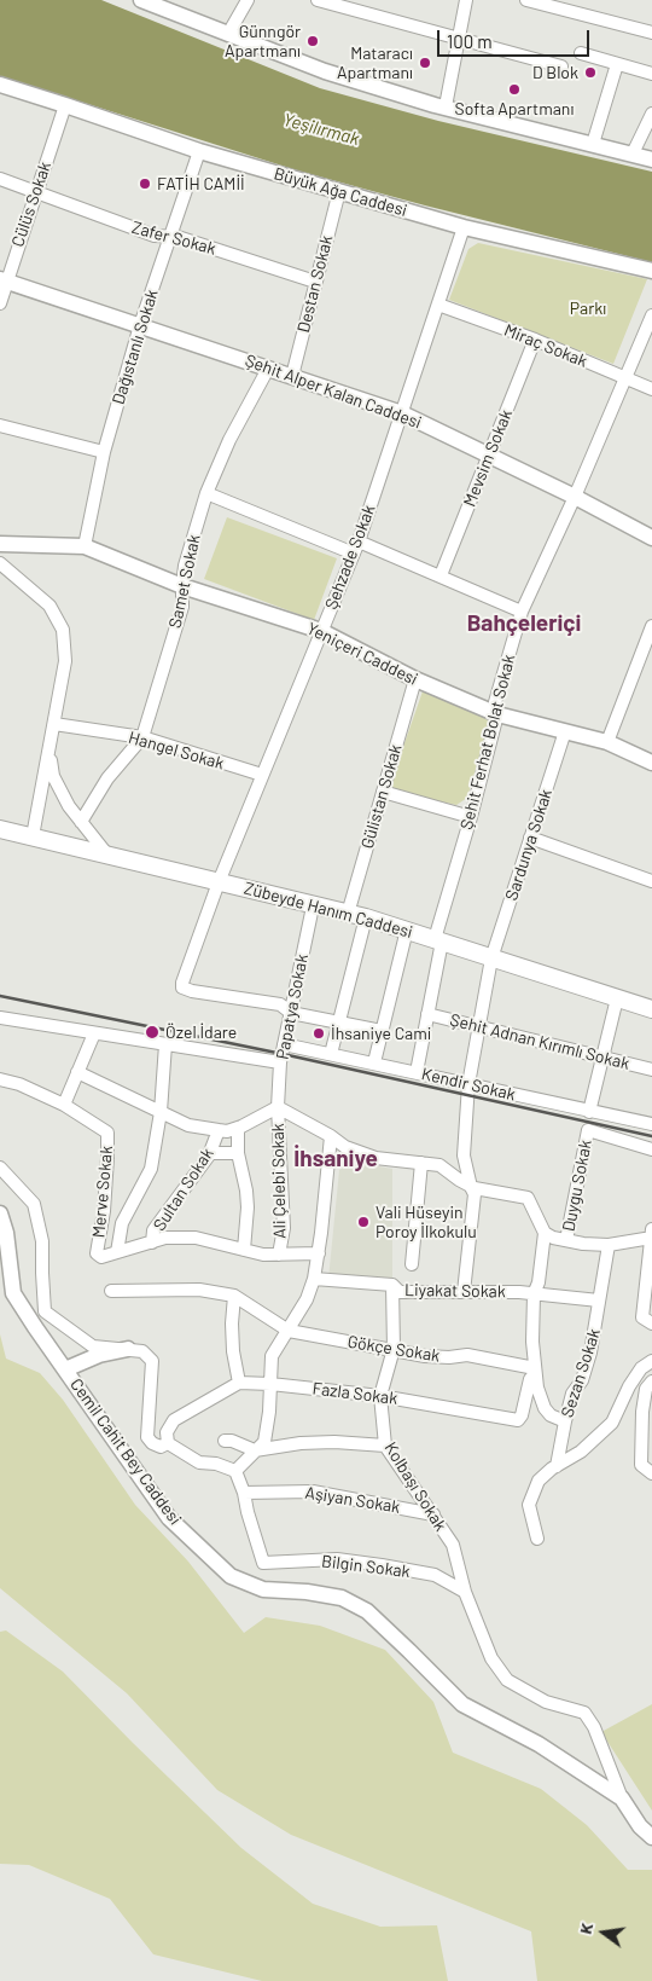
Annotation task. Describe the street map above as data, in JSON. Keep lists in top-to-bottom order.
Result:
{
  "streets": {
    "main road": ["Zübeyde Hanım Caddesi"],
    "street": [
      "Büyük Ağa Caddesi",
      "Cülüs Sokak",
      "Zafer Sokak",
      "Destan Sokak",
      "Miraç Sokak",
      "Dağıstanlı Sokak",
      "Şehit Alper Kalan Caddesi",
      "Mevsim Sokak",
      "Şehzade Sokak",
      "Samet Sokak",
      "Yeniçeri Caddesi",
      "Şehit Ferhat Bolat Sokak",
      "Hangel Sokak",
      "Gülistan Sokak",
      "Sardunya Sokak",
      "Papatya Sokak",
      "Şehit Adnan Kırımlı Sokak",
      "Kendir Sokak",
      "Ali Çelebi Sokak",
      "Duygu Sokak",
      "Sultan Sokak",
      "Merve Sokak",
      "Liyakat Sokak",
      "Gökçe Sokak",
      "Sezan Sokak",
      "Fazla Sokak",
      "Cemil Cahit Bey Caddesi",
      "Kolbaşı Sokak",
      "Aşiyan Sokak",
      "Bilgin Sokak"
    ]
  },
  "crossings": [
    ["Büyük Ağa Caddesi", "Cülüs Sokak"],
    ["Büyük Ağa Caddesi", "Destan Sokak"],
    ["Büyük Ağa Caddesi", "Dağıstanlı Sokak"],
    ["Büyük Ağa Caddesi", "Şehzade Sokak"],
    ["Cülüs Sokak", "Zafer Sokak"],
    ["Cülüs Sokak", "Şehit Alper Kalan Caddesi"],
    ["Zafer Sokak", "Destan Sokak"],
    ["Zafer Sokak", "Dağıstanlı Sokak"],
    ["Destan Sokak", "Şehit Alper Kalan Caddesi"],
    ["Miraç Sokak", "Mevsim Sokak"],
    ["Miraç Sokak", "Şehzade Sokak"],
    ["Miraç Sokak", "Şehit Ferhat Bolat Sokak"],
    ["Dağıstanlı Sokak", "Şehit Alper Kalan Caddesi"],
    ["Dağıstanlı Sokak", "Yeniçeri Caddesi"],
    ["Şehit Alper Kalan Caddesi", "Mevsim Sokak"],
    ["Şehit Alper Kalan Caddesi", "Şehzade Sokak"],
    ["Şehit Alper Kalan Caddesi", "Samet Sokak"],
    ["Şehit Alper Kalan Caddesi", "Şehit Ferhat Bolat Sokak"],
    ["Şehzade Sokak", "Yeniçeri Caddesi"],
    ["Şehzade Sokak", "Hangel Sokak"],
    ["Şehzade Sokak", "Zübeyde Hanım Caddesi"],
    ["Şehzade Sokak", "Papatya Sokak"],
    ["Samet Sokak", "Yeniçeri Caddesi"],
    ["Samet Sokak", "Hangel Sokak"],
    ["Yeniçeri Caddesi", "Şehit Ferhat Bolat Sokak"],
    ["Yeniçeri Caddesi", "Gülistan Sokak"],
    ["Yeniçeri Caddesi", "Sardunya Sokak"],
    ["Şehit Ferhat Bolat Sokak", "Zübeyde Hanım Caddesi"],
    ["Şehit Ferhat Bolat Sokak", "Şehit Adnan Kırımlı Sokak"],
    ["Şehit Ferhat Bolat Sokak", "Kendir Sokak"],
    ["Gülistan Sokak", "Zübeyde Hanım Caddesi"],
    ["Sardunya Sokak", "Zübeyde Hanım Caddesi"],
    ["Sardunya Sokak", "Şehit Adnan Kırımlı Sokak"],
    ["Sardunya Sokak", "Kendir Sokak"],
    ["Sardunya Sokak", "Liyakat Sokak"],
    ["Zübeyde Hanım Caddesi", "Papatya Sokak"],
    ["Papatya Sokak", "Kendir Sokak"],
    ["Papatya Sokak", "Ali Çelebi Sokak"],
    ["Papatya Sokak", "Sultan Sokak"],
    ["Ali Çelebi Sokak", "Sultan Sokak"],
    ["Ali Çelebi Sokak", "Merve Sokak"],
    ["Sultan Sokak", "Merve Sokak"],
    ["Liyakat Sokak", "Sezan Sokak"],
    ["Liyakat Sokak", "Kolbaşı Sokak"],
    ["Gökçe Sokak", "Fazla Sokak"],
    ["Gökçe Sokak", "Kolbaşı Sokak"],
    ["Fazla Sokak", "Kolbaşı Sokak"],
    ["Cemil Cahit Bey Caddesi", "Kolbaşı Sokak"],
    ["Kolbaşı Sokak", "Aşiyan Sokak"],
    ["Kolbaşı Sokak", "Bilgin Sokak"],
    ["Aşiyan Sokak", "Bilgin Sokak"]
  ],
  "districts": ["Bahçeleriçi", "İhsaniye"],
  "water": ["Yeşilırmak"],
  "parks": ["Parkı"],
  "places": [
    "Günngör Apartmanı",
    "Mataracı Apartmanı",
    "D Blok",
    "Softa Apartmanı",
    "FATİH CAMİİ",
    "Özel İdare",
    "İhsaniye Cami",
    "Vali Hüseyin Poroy İlkokulu"
  ],
  "scale_bar": "100 m",
  "north": "left"
}
